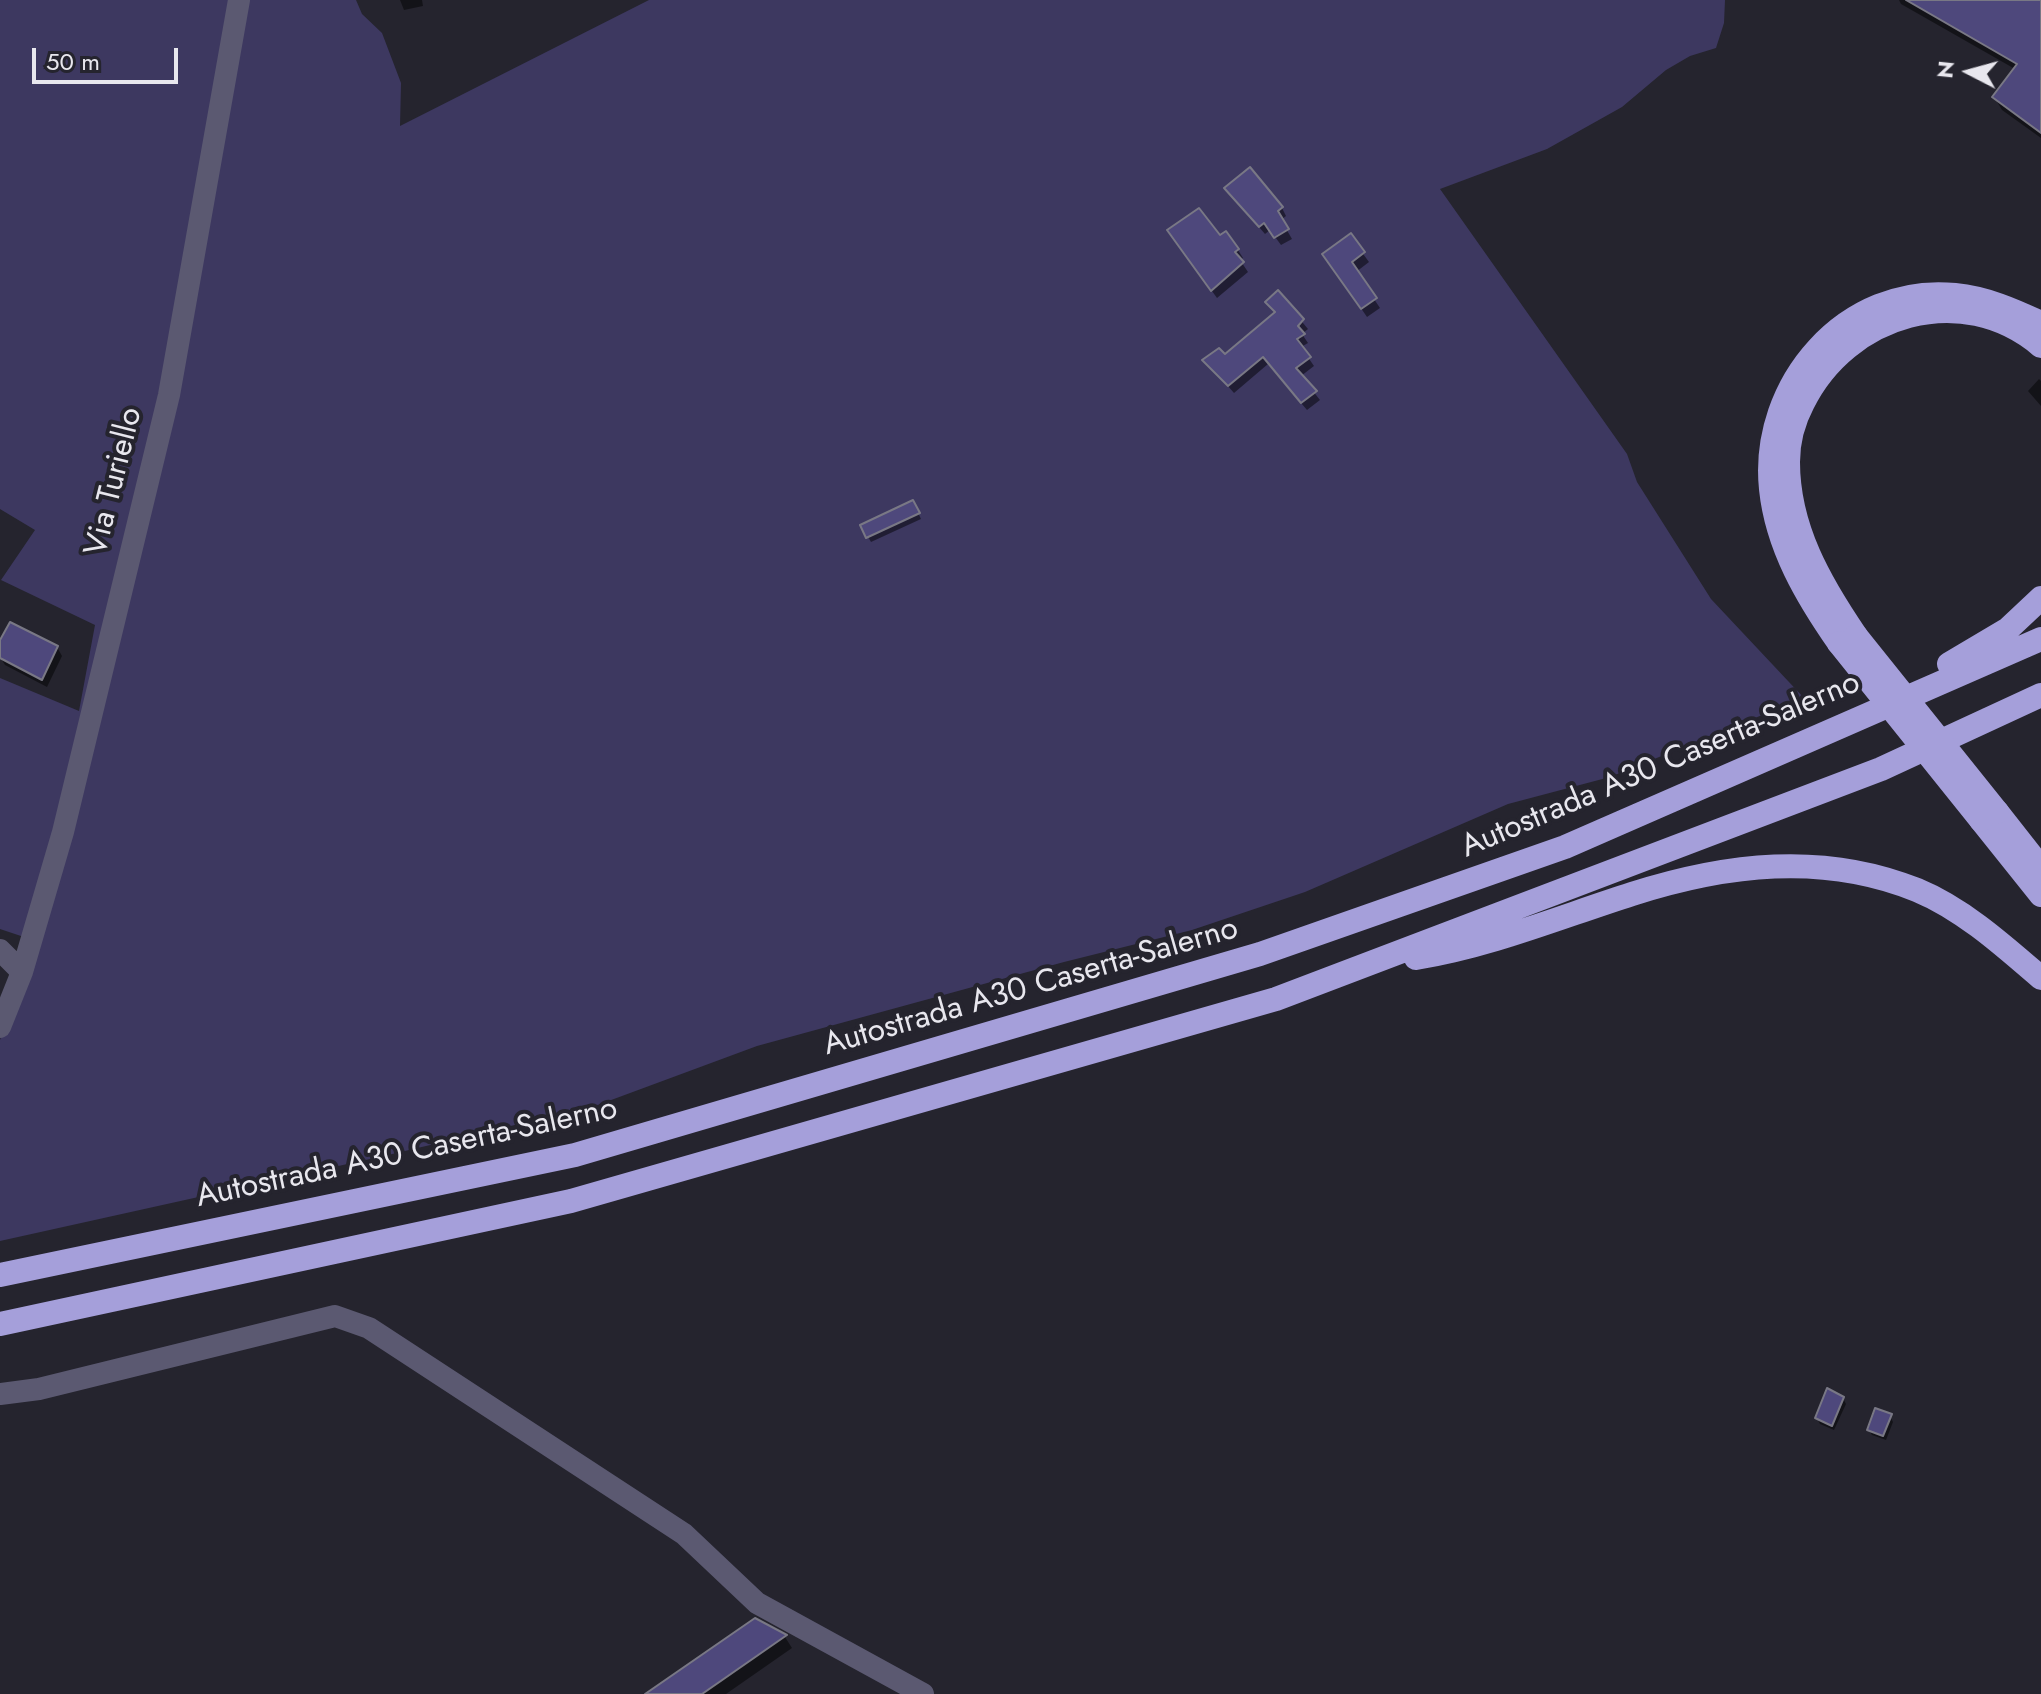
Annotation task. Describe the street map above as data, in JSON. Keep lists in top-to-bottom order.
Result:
{
  "streets": {
    "highway": ["Autostrada A30 Caserta-Salerno"],
    "street": ["Via Turiello"]
  },
  "scale_bar": "50 m",
  "north": "left"
}
